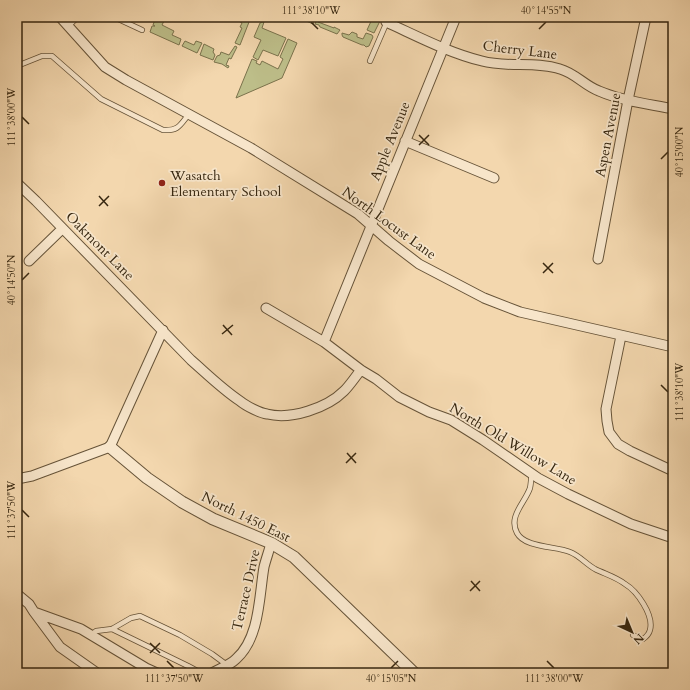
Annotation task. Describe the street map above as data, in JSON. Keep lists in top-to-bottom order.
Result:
{
  "streets": {
    "street": [
      "Cherry Lane",
      "Aspen Avenue",
      "Apple Avenue",
      "North Locust Lane",
      "Oakmont Lane",
      "North Old Willow Lane",
      "North 1450 East",
      "Terrace Drive"
    ]
  },
  "crossings": [
    ["Cherry Lane", "Aspen Avenue"],
    ["Cherry Lane", "Apple Avenue"],
    ["Apple Avenue", "North Locust Lane"],
    ["Apple Avenue", "North Old Willow Lane"],
    ["Oakmont Lane", "North Old Willow Lane"],
    ["North 1450 East", "Terrace Drive"]
  ],
  "places": ["Wasatch Elementary School"],
  "north": "bottom right",
  "coordinates": [
    "111°38'10\"W",
    "40°14'55\"N",
    "111°38'00\"W",
    "40°15'00\"N",
    "40°14'50\"N",
    "111°37'50\"W",
    "40°15'05\"N"
  ]
}
